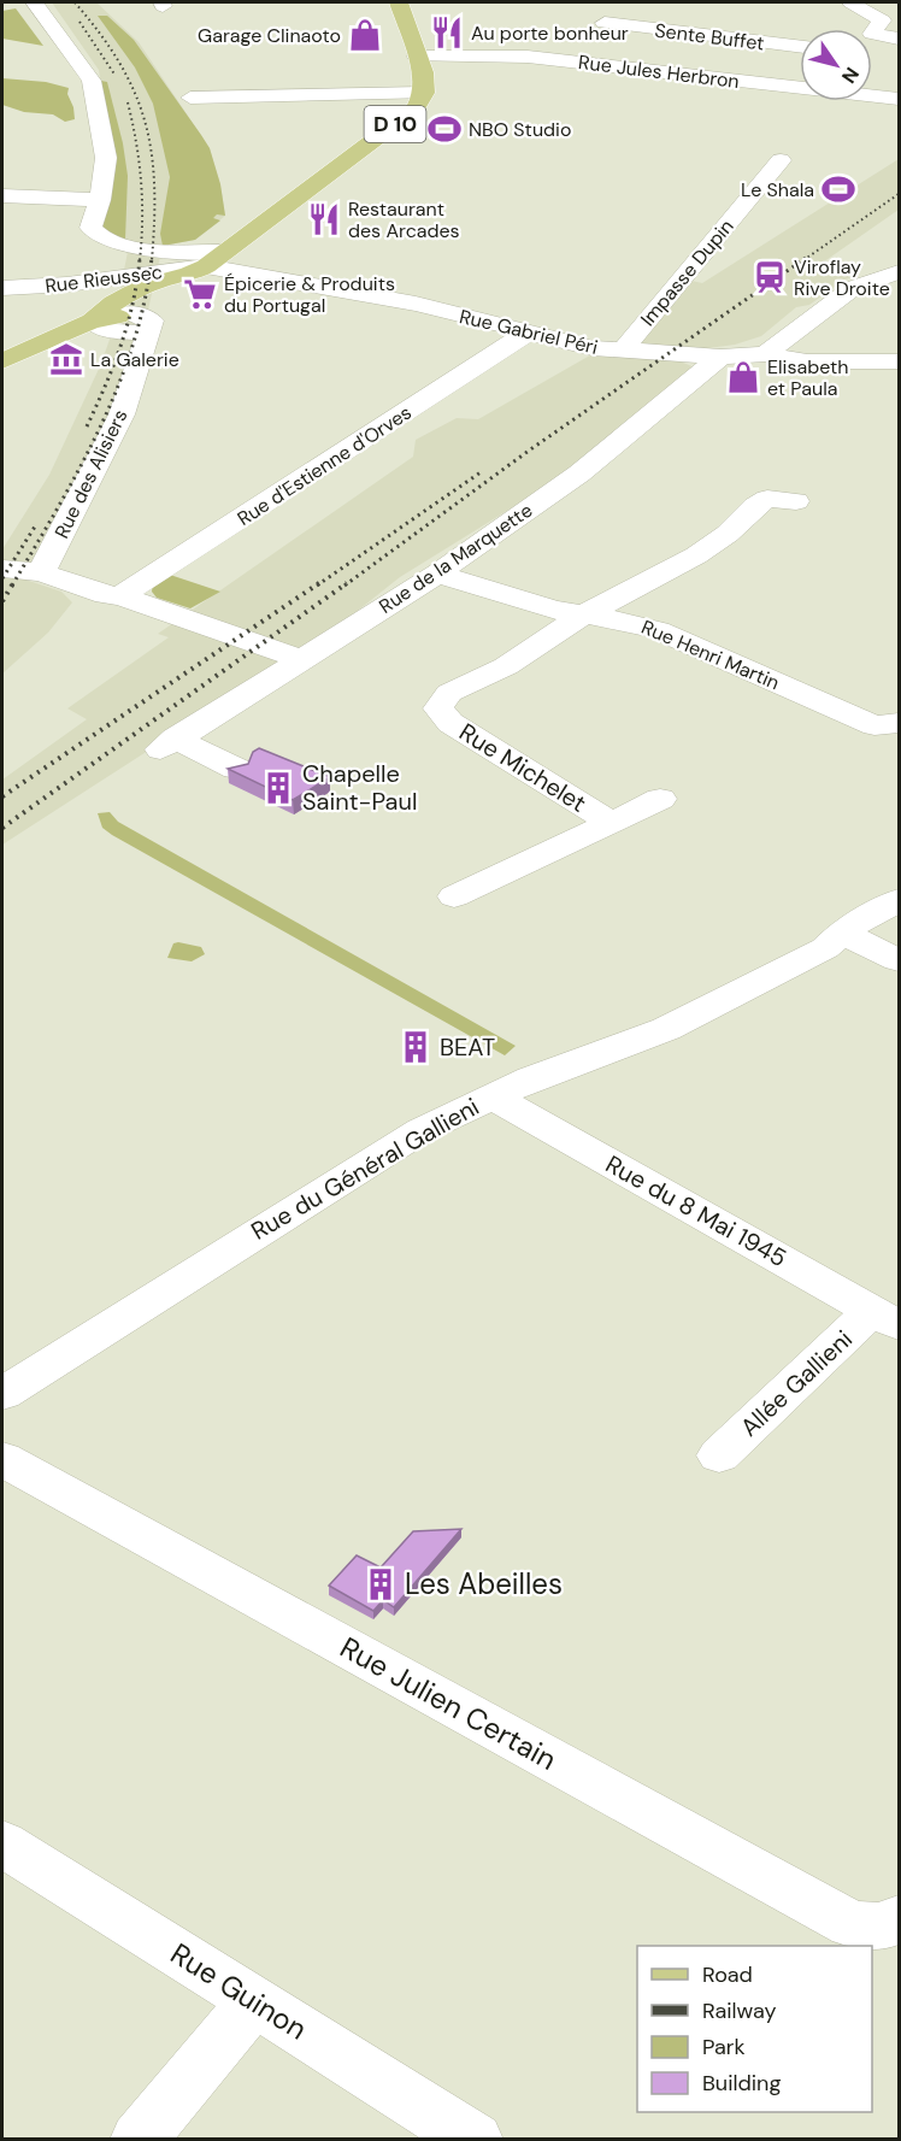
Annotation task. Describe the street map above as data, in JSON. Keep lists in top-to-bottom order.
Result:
{
  "streets": {
    "main road": ["D 10"],
    "street": [
      "Sente Buffet",
      "Rue Jules Herbron",
      "Impasse Dupin",
      "Rue Rieussec",
      "Rue Gabriel Péri",
      "Rue d'Estienne d'Orves",
      "Rue des Alisiers",
      "Rue de la Marquette",
      "Rue Henri Martin",
      "Rue Michelet",
      "Rue du Général Gallieni",
      "Rue du 8 Mai 1945",
      "Allée Gallieni",
      "Rue Julien Certain",
      "Rue Guinon"
    ]
  },
  "crossings": [
    ["Rue Jules Herbron", "D 10"],
    ["D 10", "Rue Rieussec"],
    ["D 10", "Rue Gabriel Péri"],
    ["Impasse Dupin", "Rue Gabriel Péri"],
    ["Rue Rieussec", "Rue Gabriel Péri"],
    ["Rue Gabriel Péri", "Rue d'Estienne d'Orves"],
    ["Rue Gabriel Péri", "Rue de la Marquette"],
    ["Rue de la Marquette", "Rue Henri Martin"],
    ["Rue Henri Martin", "Rue Michelet"],
    ["Rue du Général Gallieni", "Rue du 8 Mai 1945"],
    ["Rue du 8 Mai 1945", "Allée Gallieni"]
  ],
  "places": {
    "restaurant": ["Au porte bonheur", "Restaurant des Arcades"],
    "shop": ["Garage Clinaoto", "Elisabeth et Paula"],
    "sports": ["NBO Studio", "Le Shala"],
    "station": ["Viroflay Rive Droite"],
    "supermarket": ["Épicerie & Produits du Portugal"],
    "museum": ["La Galerie"],
    "building": ["Chapelle Saint-Paul", "BEAT", "Les Abeilles"]
  },
  "legend": [
    "Road",
    "Railway",
    "Park",
    "Building"
  ],
  "north": "bottom right"
}
